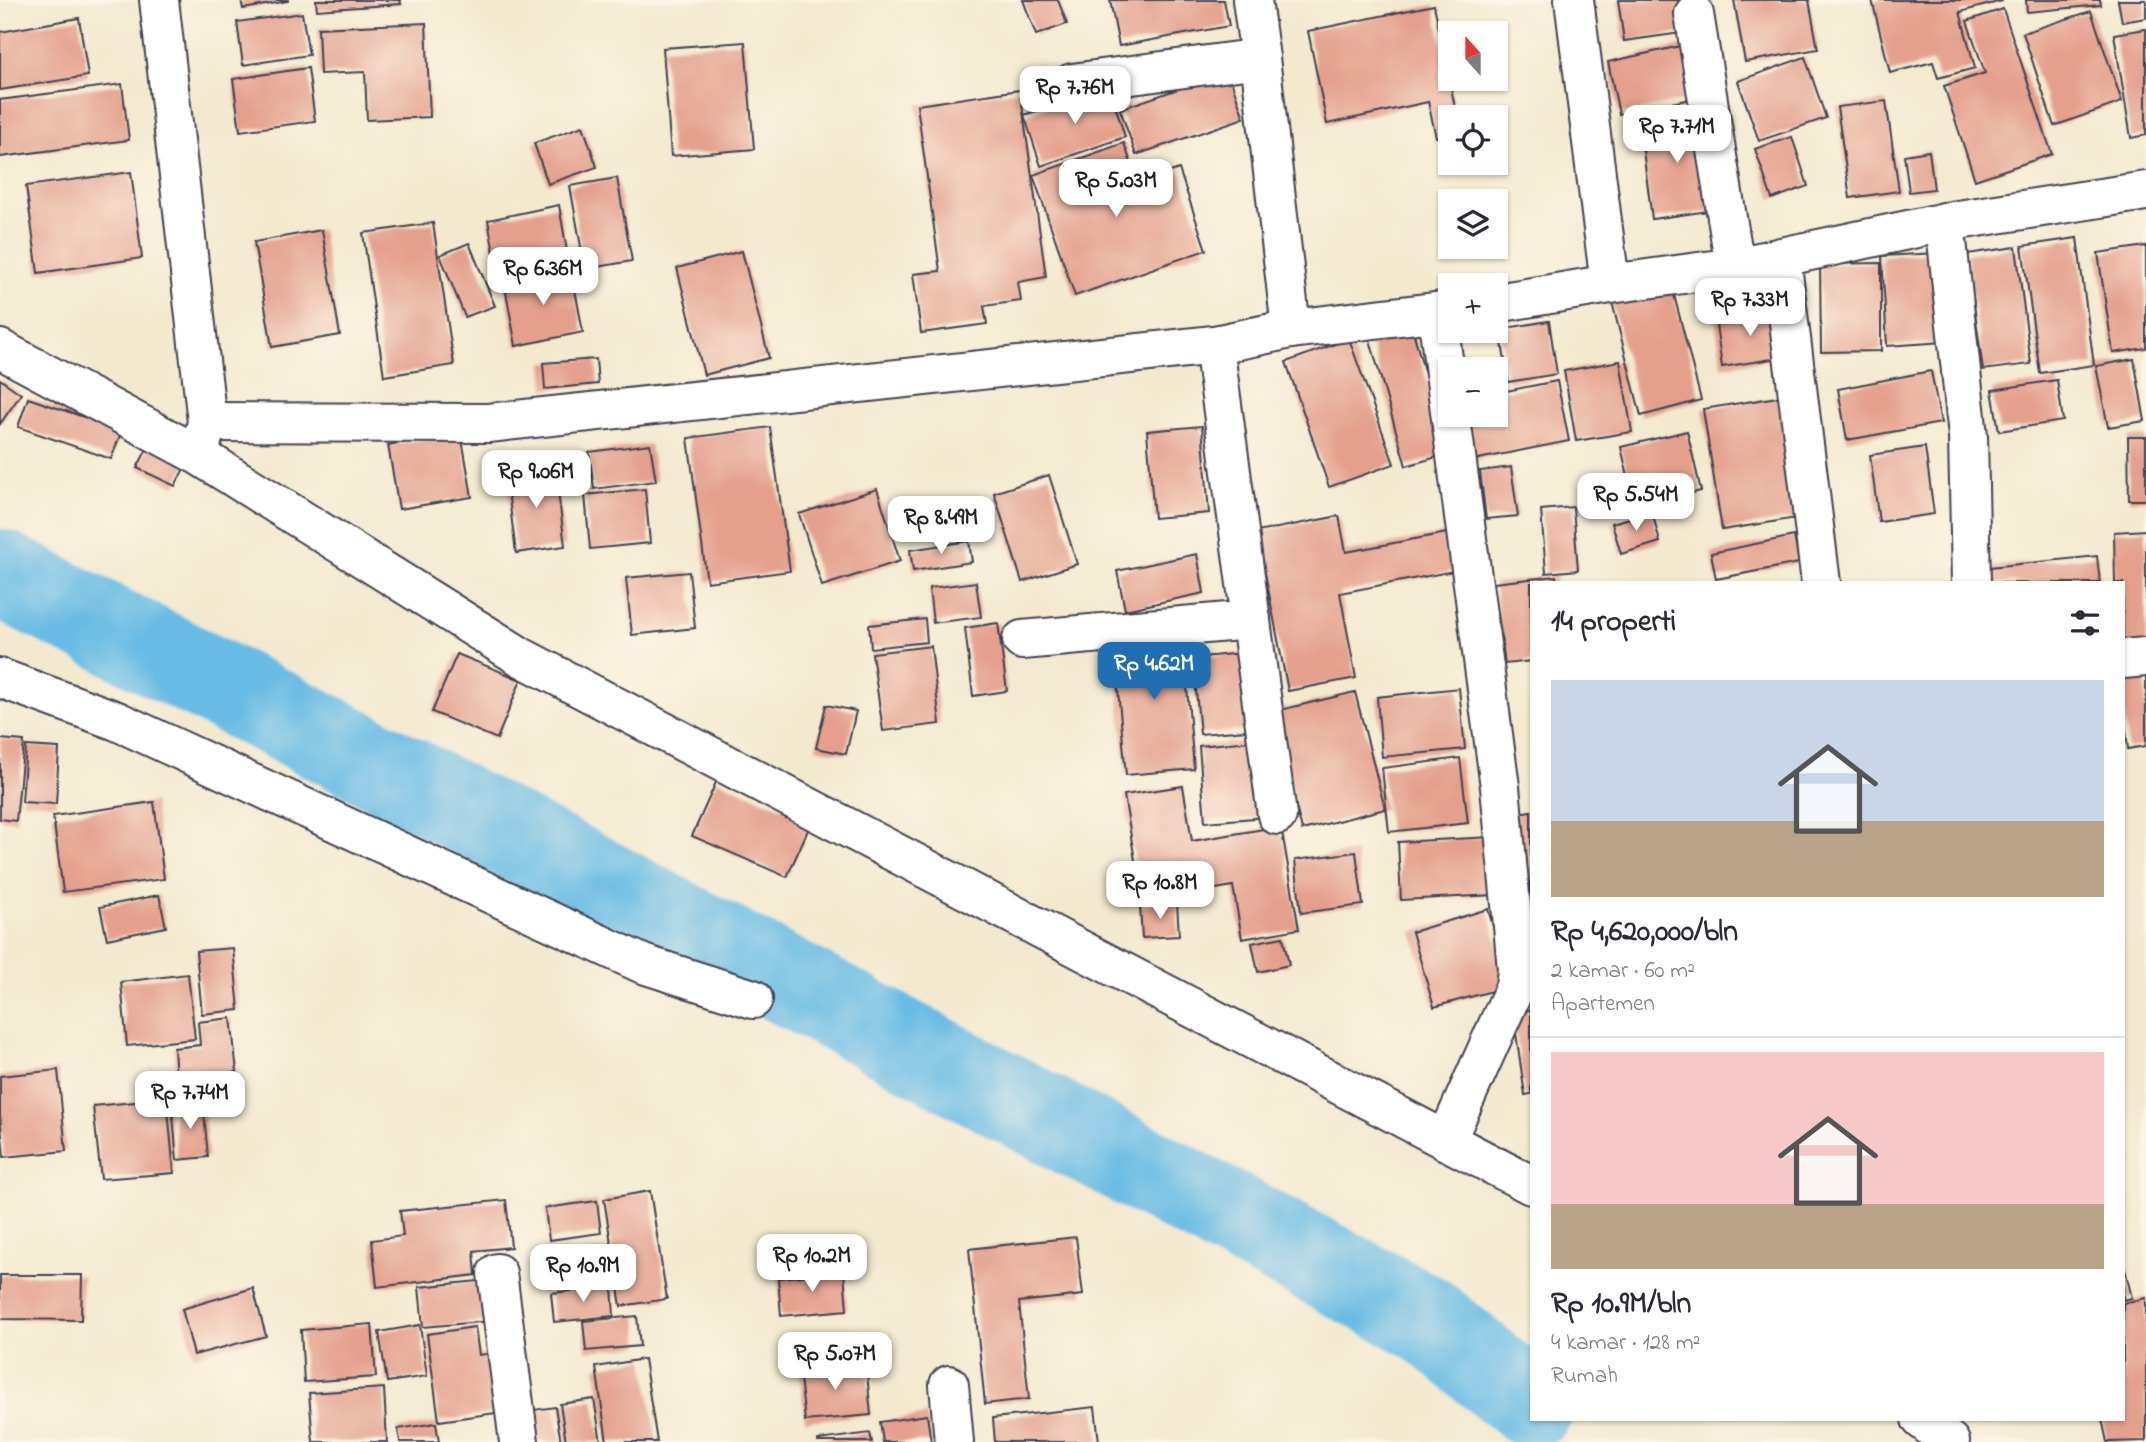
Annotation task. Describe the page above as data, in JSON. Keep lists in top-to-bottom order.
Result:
{
  "north": "top",
  "page": {
    "map_buttons": ["+", "−"],
    "price": [
      "Rp 7.76M",
      "Rp 7.71M",
      "Rp 5.03M",
      "Rp 6.36M",
      "Rp 7.33M",
      "Rp 9.06M",
      "Rp 5.54M",
      "Rp 8.49M",
      "Rp 4.62M",
      "Rp 10.8M",
      "Rp 7.74M",
      "Rp 10.2M",
      "Rp 10.9M",
      "Rp 5.07M"
    ],
    "heading": "14 properti",
    "list": [
      {
        "name": "Rp 4,620,000/bln",
        "note": "2 kamar · 60 m² · Apartemen"
      },
      {
        "name": "Rp 10.9M/bln",
        "note": "4 kamar · 128 m² · Rumah"
      }
    ]
  }
}
